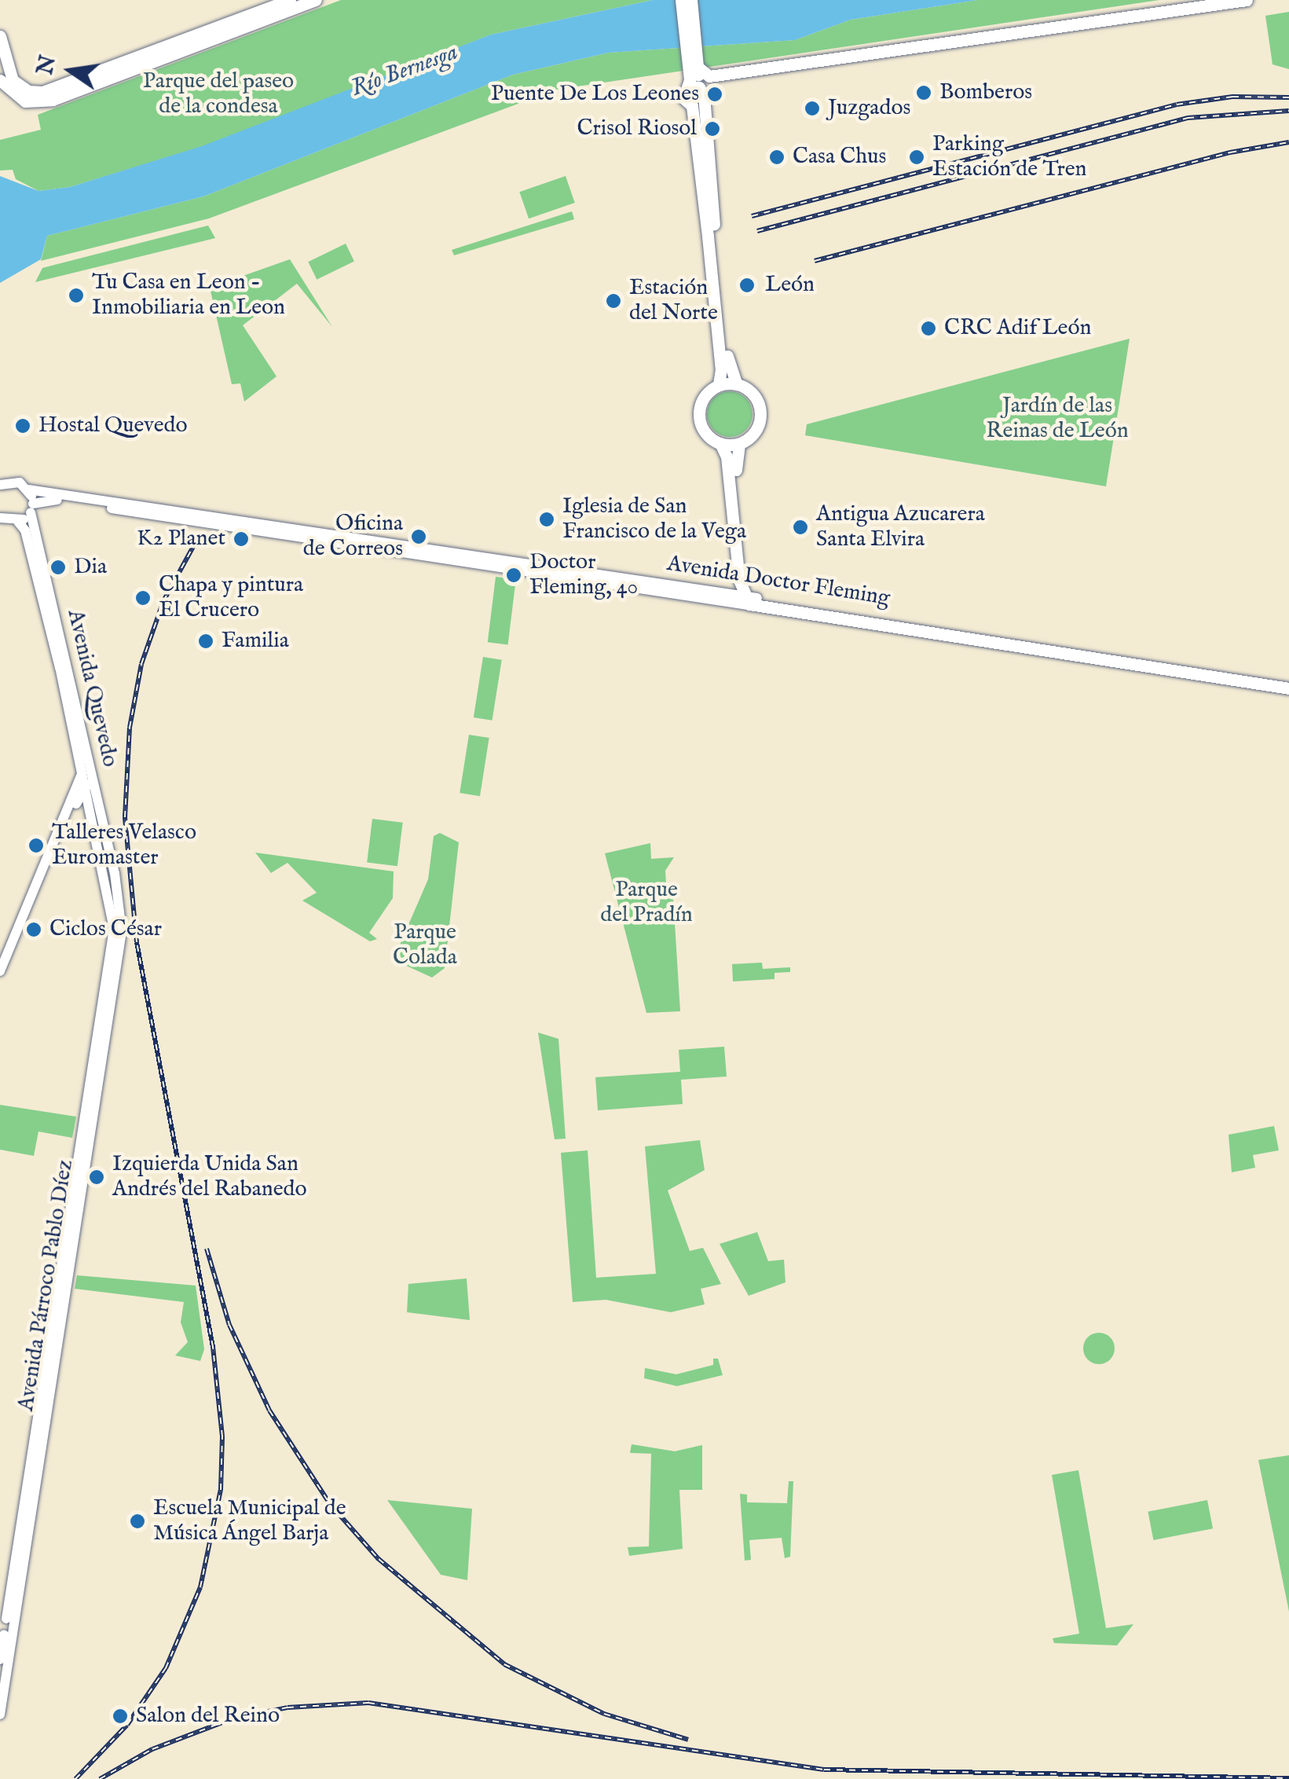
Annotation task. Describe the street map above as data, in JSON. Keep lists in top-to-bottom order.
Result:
{
  "streets": {
    "main road": ["Avenida Doctor Fleming", "Avenida Quevedo", "Avenida Párroco Pablo Díez"]
  },
  "crossings": [
    ["Avenida Doctor Fleming", "Avenida Quevedo"],
    ["Avenida Quevedo", "Avenida Párroco Pablo Díez"]
  ],
  "water": ["Río Bernesga"],
  "parks": [
    "Parque del paseo de la condesa",
    "Jardín de las Reinas de León",
    "Parque del Pradín",
    "Parque Colada"
  ],
  "places": [
    "Bomberos",
    "Puente De Los Leones",
    "Juzgados",
    "Crisol Riosol",
    "Casa Chus",
    "Parking Estación de Tren",
    "León",
    "Tu Casa en Leon - Inmobiliaria en Leon",
    "Estación del Norte",
    "CRC Adif León",
    "Hostal Quevedo",
    "Iglesia de San Francisco de la Vega",
    "Antigua Azucarera Santa Elvira",
    "Oficina de Correos",
    "K2 Planet",
    "Dia",
    "Doctor Fleming, 40",
    "Chapa y pintura El Crucero",
    "Familia",
    "Talleres Velasco Euromaster",
    "Ciclos César",
    "Izquierda Unida San Andrés del Rabanedo",
    "Escuela Municipal de Música Ángel Barja",
    "Salon del Reino"
  ],
  "north": "left"
}
